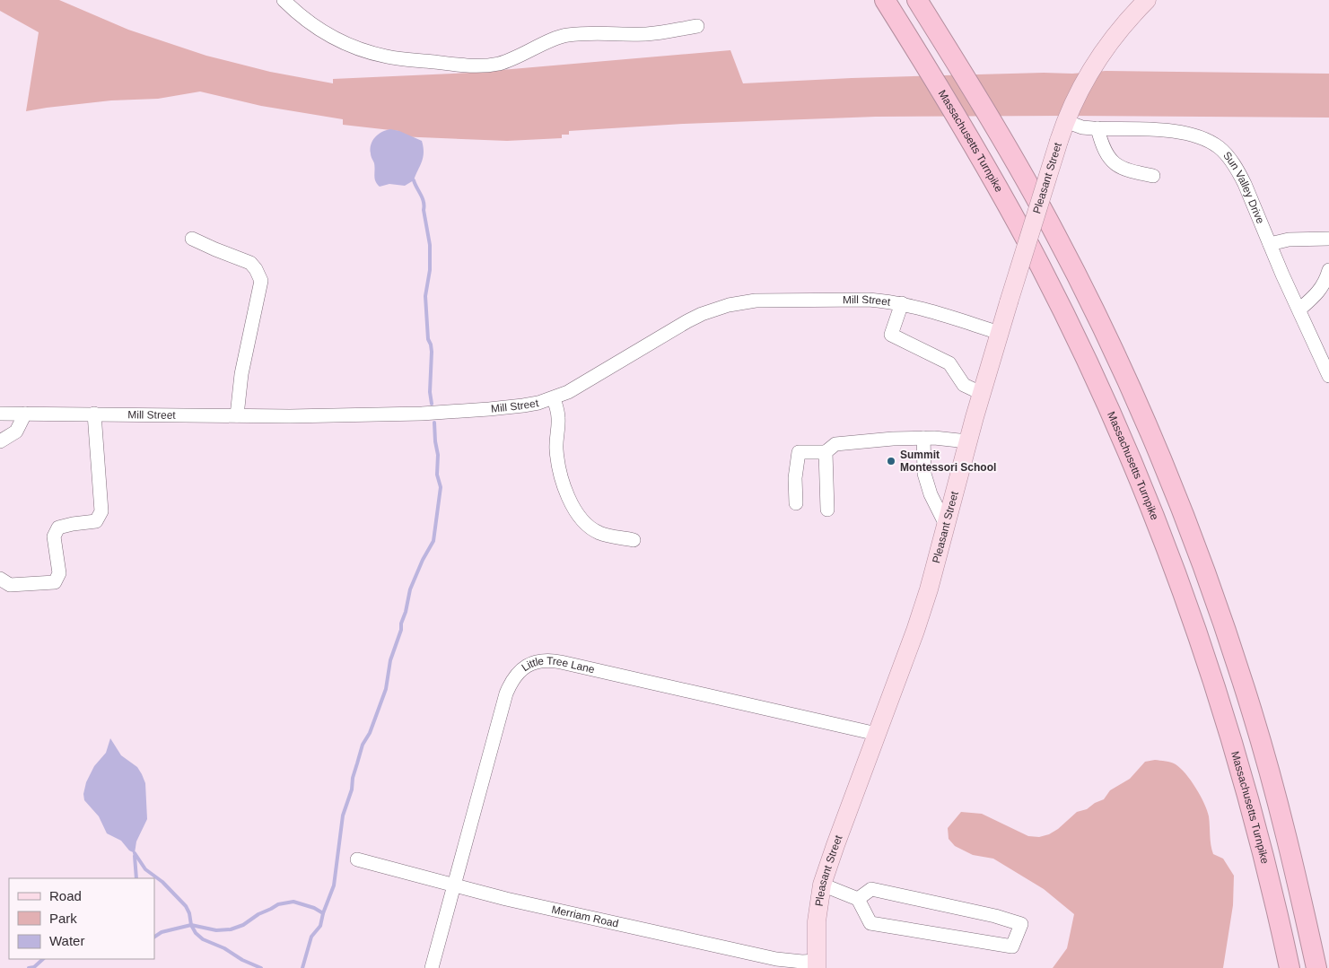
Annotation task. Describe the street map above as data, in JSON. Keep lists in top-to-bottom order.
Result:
{
  "streets": {
    "highway": ["Massachusetts Turnpike"],
    "main road": ["Pleasant Street"],
    "street": [
      "Sun Valley Drive",
      "Mill Street",
      "Little Tree Lane",
      "Merriam Road"
    ]
  },
  "crossings": [
    ["Pleasant Street", "Sun Valley Drive"],
    ["Pleasant Street", "Mill Street"],
    ["Pleasant Street", "Little Tree Lane"],
    ["Pleasant Street", "Merriam Road"],
    ["Little Tree Lane", "Merriam Road"]
  ],
  "places": ["Summit Montessori School"],
  "legend": ["Road", "Park", "Water"]
}
